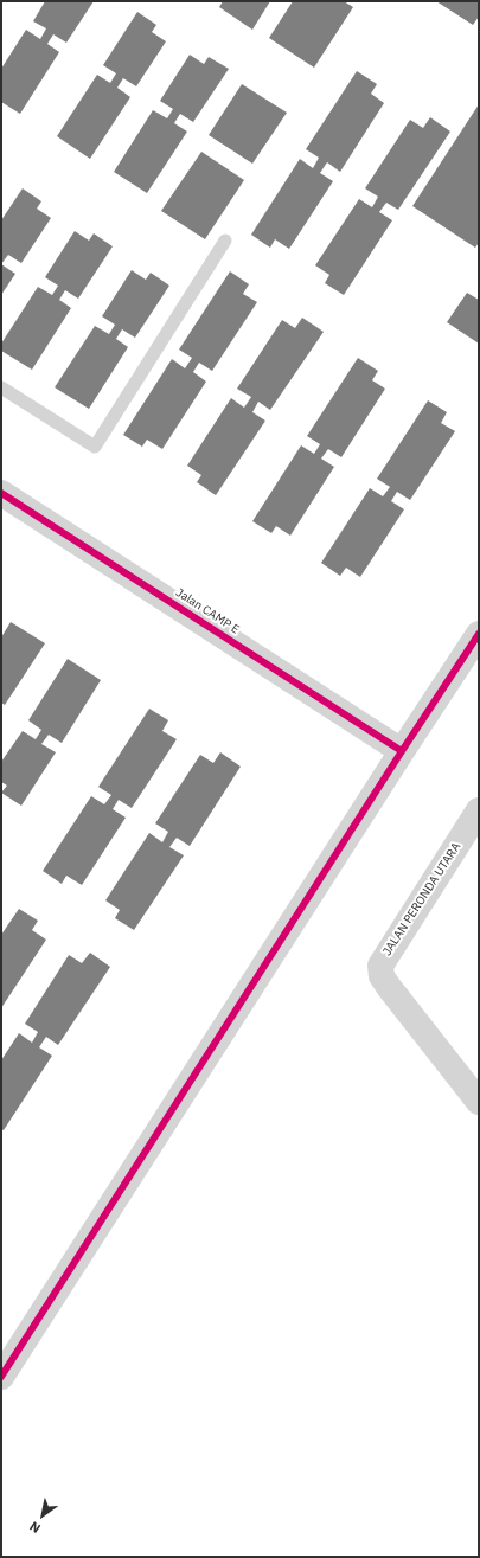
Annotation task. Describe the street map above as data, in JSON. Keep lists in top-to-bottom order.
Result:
{
  "streets": {
    "street": ["Jalan CAMP E", "JALAN PERONDA UTARA"]
  },
  "north": "bottom left"
}
